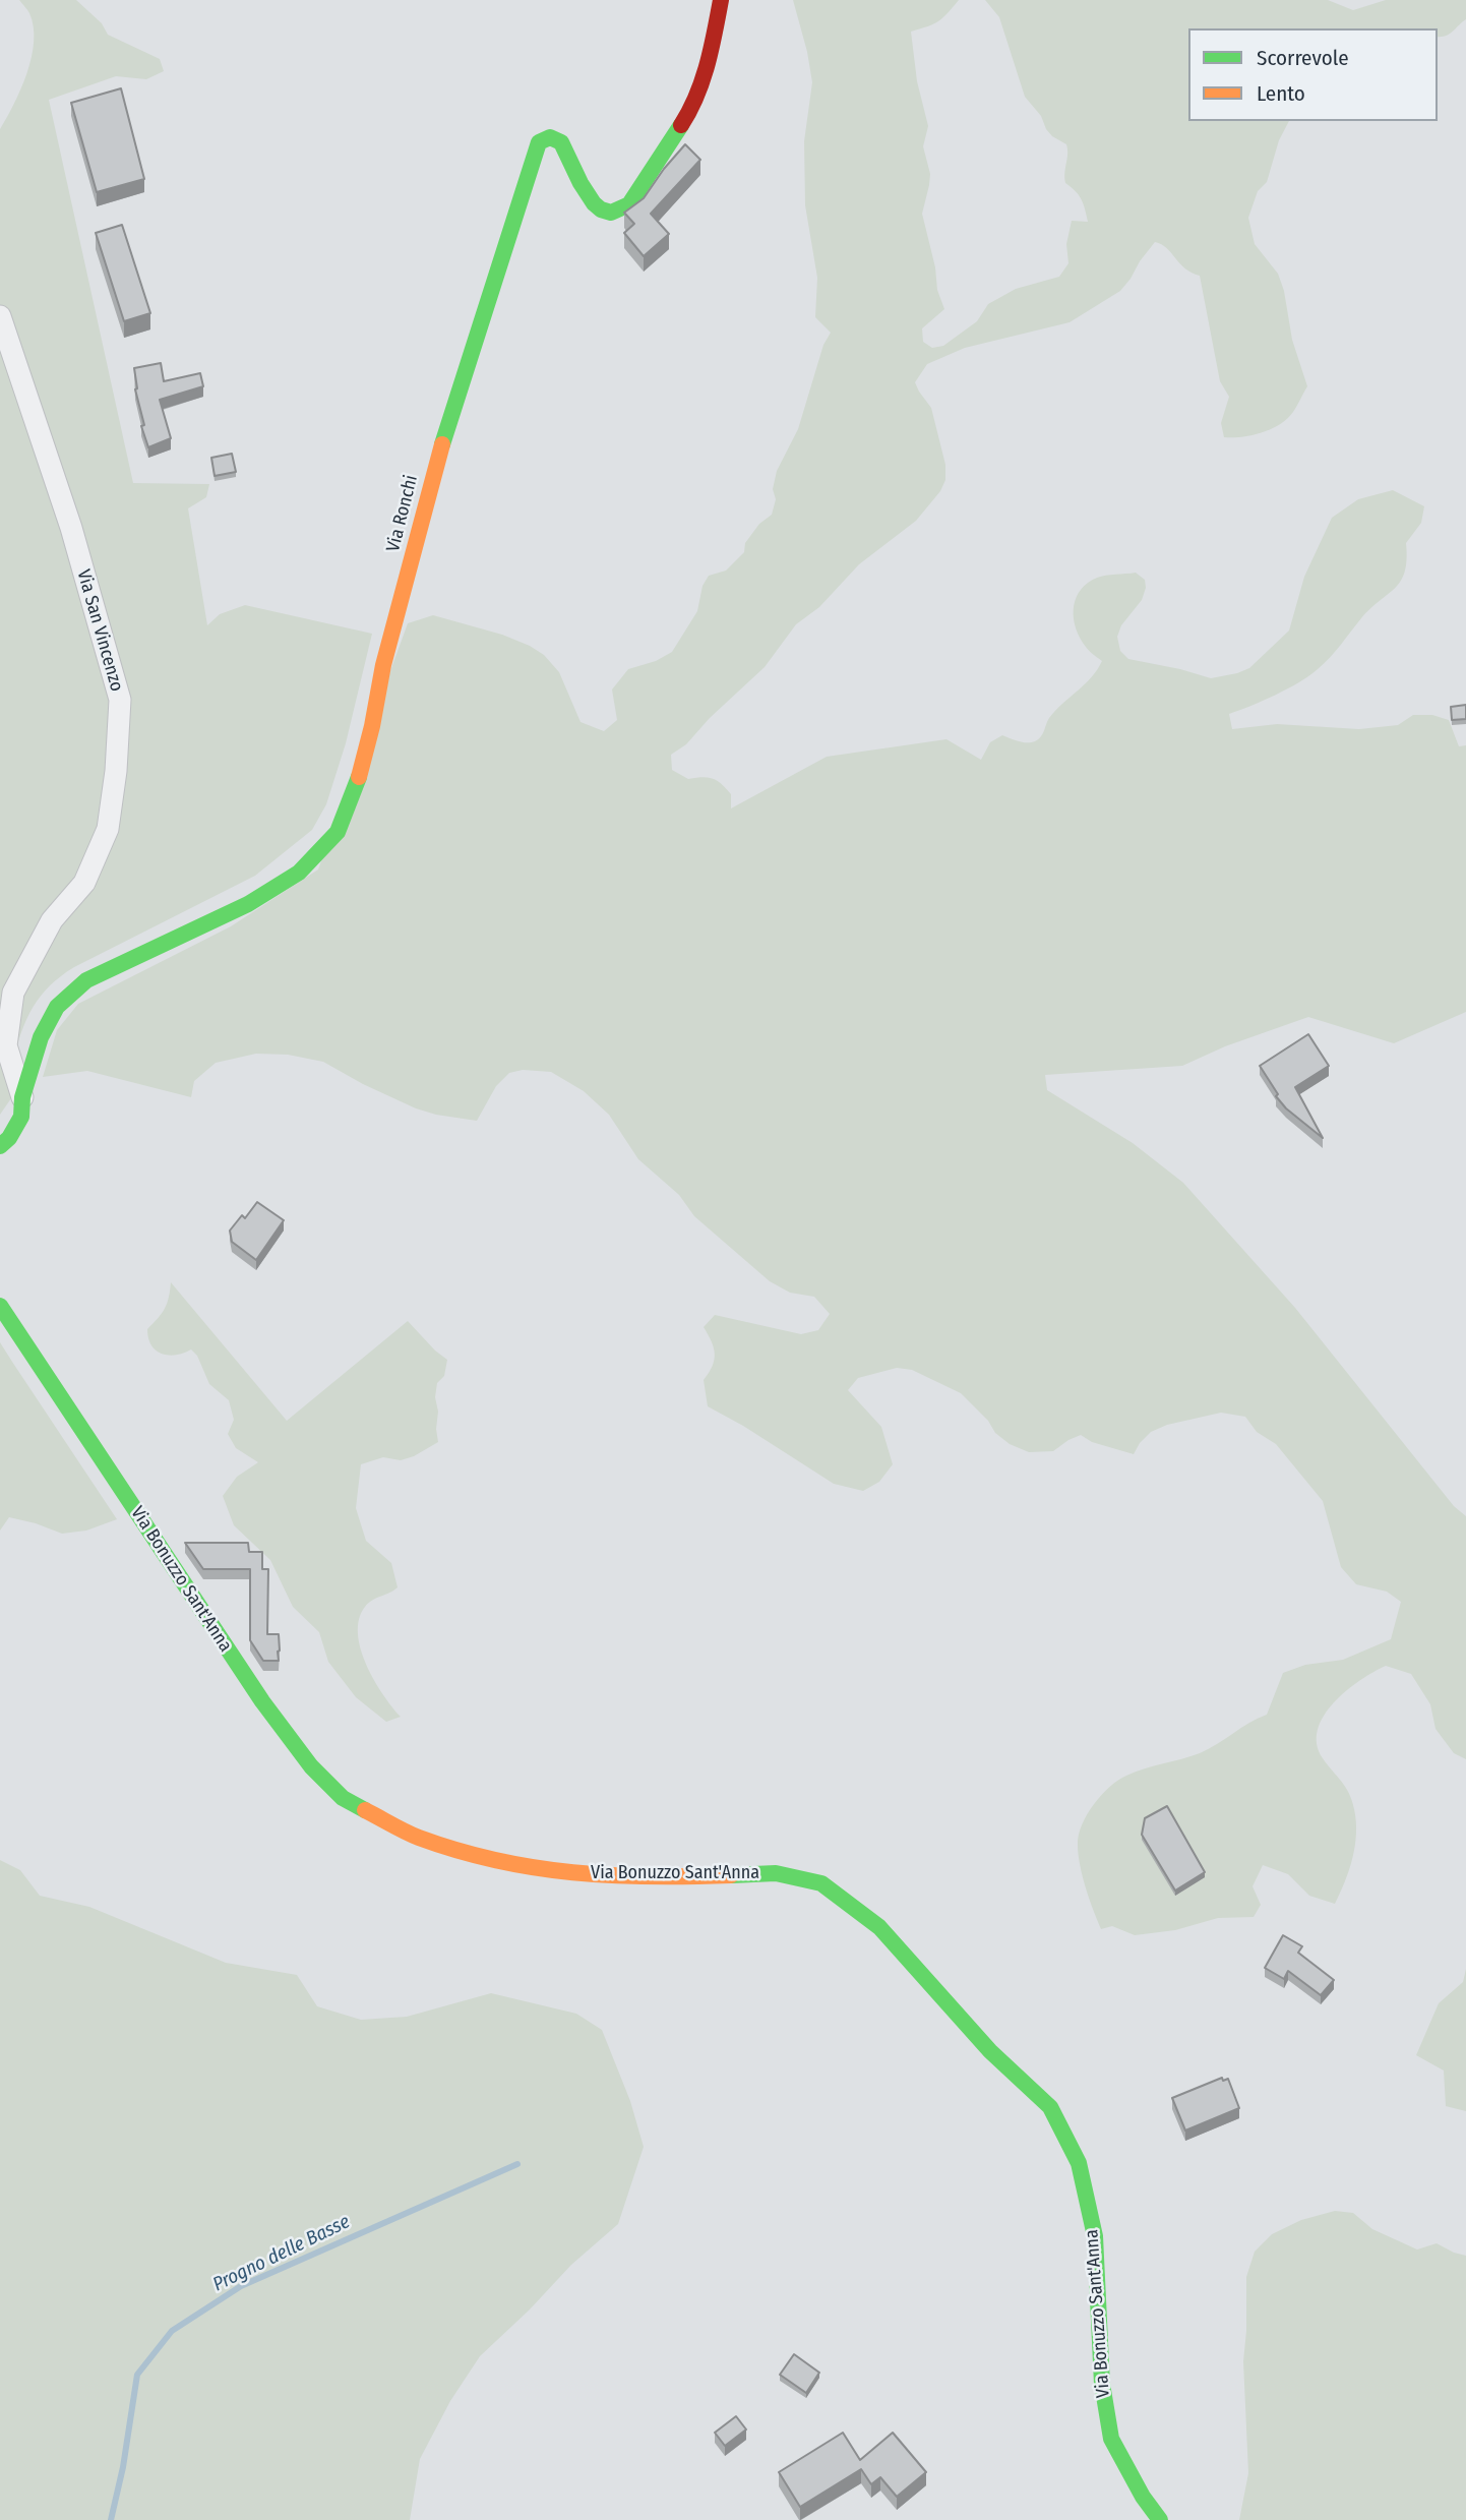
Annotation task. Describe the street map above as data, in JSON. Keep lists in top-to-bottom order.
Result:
{
  "streets": {
    "street": ["Via Ronchi", "Via San Vincenzo", "Via Bonuzzo Sant'Anna"]
  },
  "crossings": [
    ["Via Ronchi", "Via San Vincenzo"]
  ],
  "water": ["Progno delle Basse"],
  "legend": ["Scorrevole", "Lento"]
}
